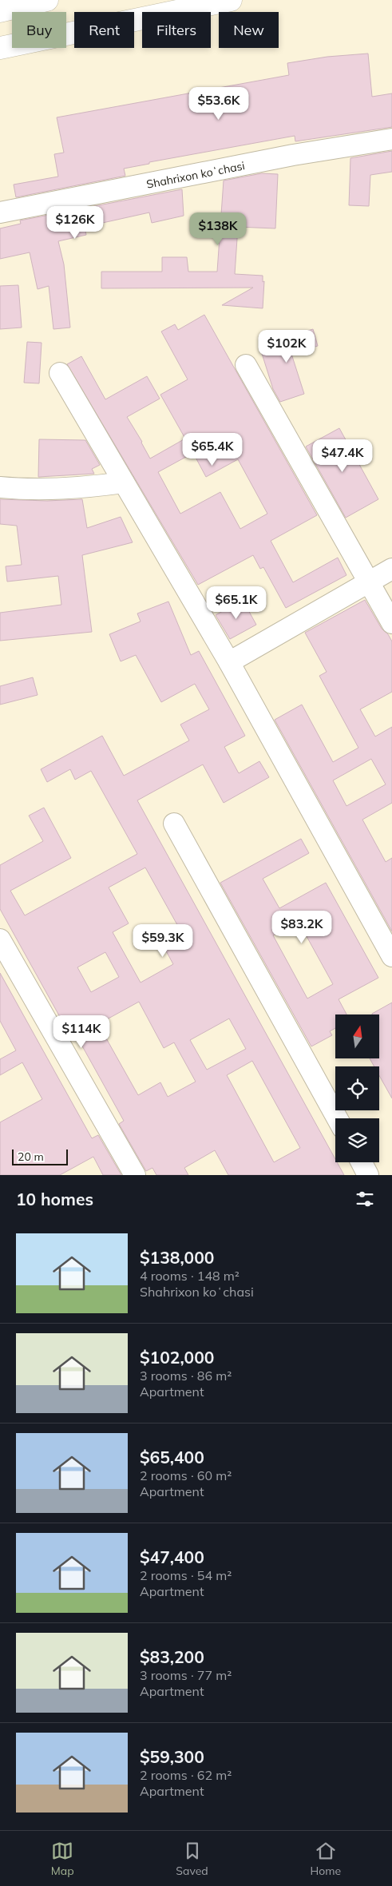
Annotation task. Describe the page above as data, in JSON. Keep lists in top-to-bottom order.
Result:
{
  "streets": {
    "street": ["Shahrixon koʻchasi"]
  },
  "scale_bar": "20 m",
  "north": "top",
  "page": {
    "chip": [
      "Buy",
      "Rent",
      "Filters",
      "New"
    ],
    "price": [
      "$53.6K",
      "$126K",
      "$138K",
      "$102K",
      "$65.4K",
      "$47.4K",
      "$65.1K",
      "$83.2K",
      "$59.3K",
      "$114K"
    ],
    "scale": "20 m",
    "heading": "10 homes",
    "list": [
      {
        "name": "$138,000",
        "note": "4 rooms · 148 m² · Shahrixon koʻchasi"
      },
      {
        "name": "$102,000",
        "note": "3 rooms · 86 m² · Apartment"
      },
      {
        "name": "$65,400",
        "note": "2 rooms · 60 m² · Apartment"
      },
      {
        "name": "$47,400",
        "note": "2 rooms · 54 m² · Apartment"
      },
      {
        "name": "$83,200",
        "note": "3 rooms · 77 m² · Apartment"
      },
      {
        "name": "$59,300",
        "note": "2 rooms · 62 m² · Apartment"
      }
    ],
    "tabs": ["Map", "Saved", "Home"]
  }
}
